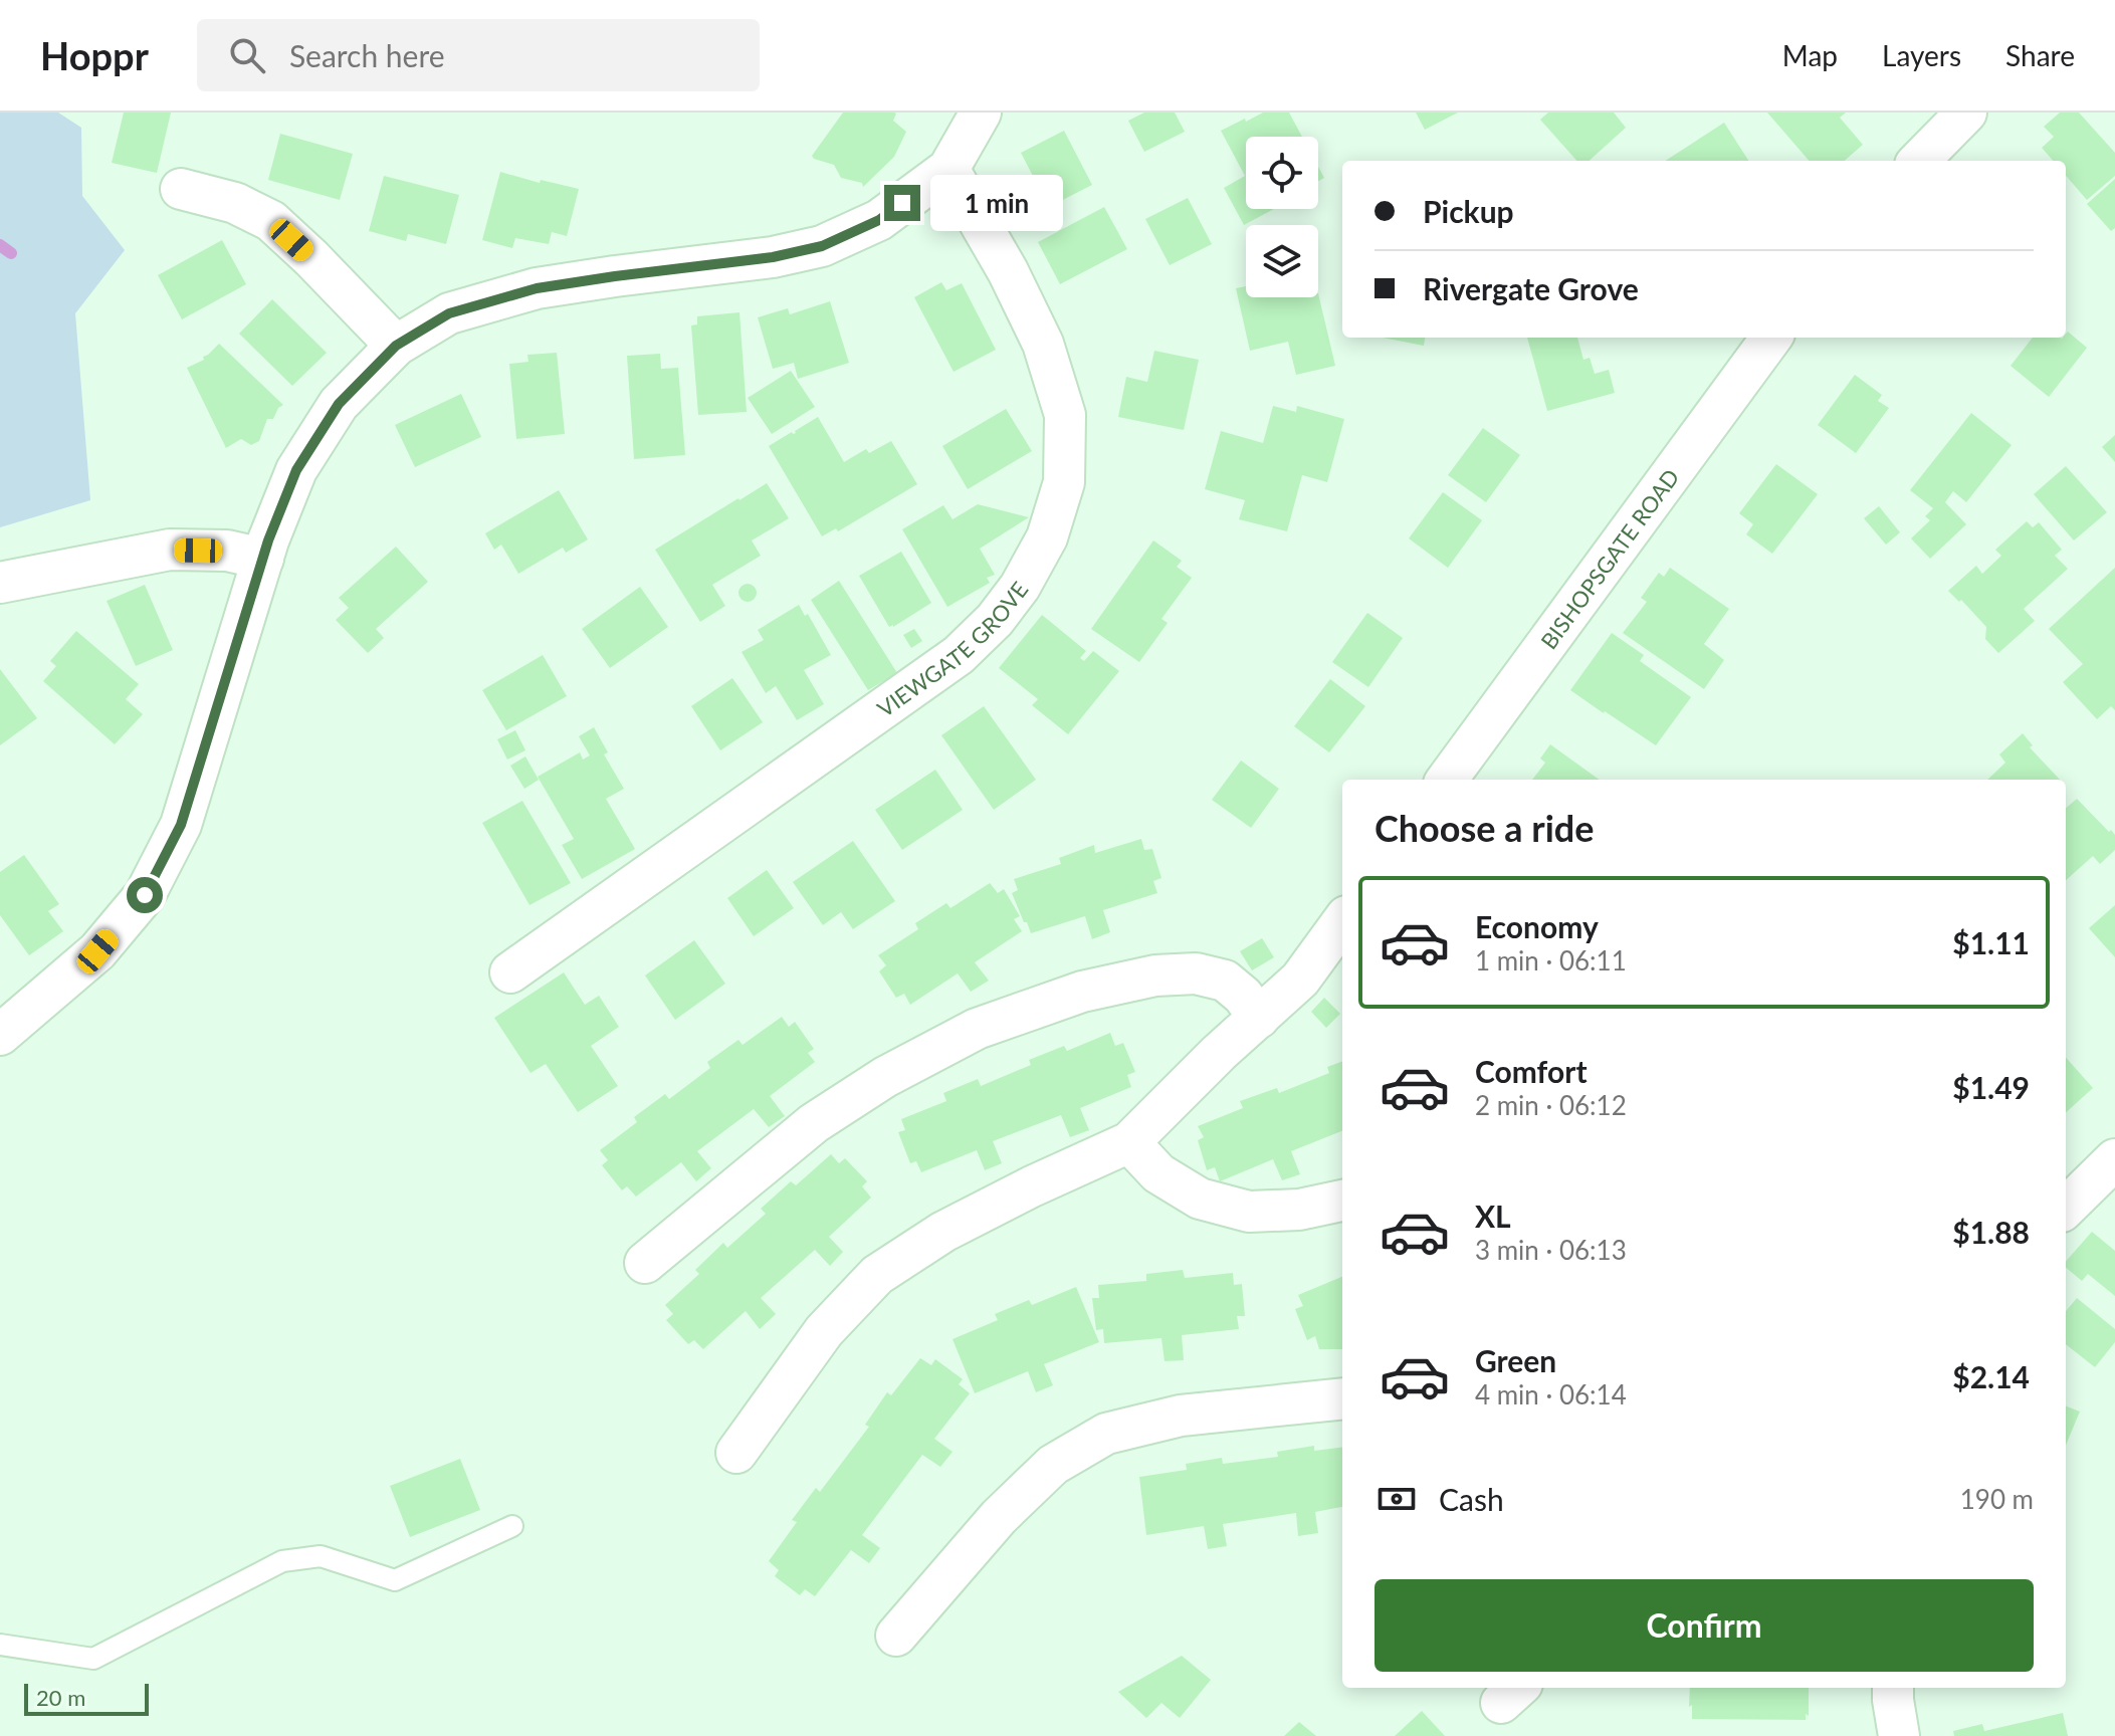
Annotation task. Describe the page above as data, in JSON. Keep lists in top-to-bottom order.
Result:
{
  "streets": {
    "street": ["BISHOPSGATE ROAD", "VIEWGATE GROVE"]
  },
  "scale_bar": "20 m",
  "page": {
    "header": "Hoppr",
    "search": "Search here",
    "nav": ["Map", "Layers", "Share"],
    "banner": ["Pickup", "Rivergate Grove"],
    "bubble": "1 min",
    "heading": "Choose a ride",
    "list": [
      {
        "name": "Economy",
        "note": "1 min · 06:11",
        "value": "$1.11"
      },
      {
        "name": "Comfort",
        "note": "2 min · 06:12",
        "value": "$1.49"
      },
      {
        "name": "XL",
        "note": "3 min · 06:13",
        "value": "$1.88"
      },
      {
        "name": "Green",
        "note": "4 min · 06:14",
        "value": "$2.14"
      }
    ],
    "pay": ["Cash", "190 m"],
    "buttons": "Confirm",
    "scale": "20 m"
  }
}
